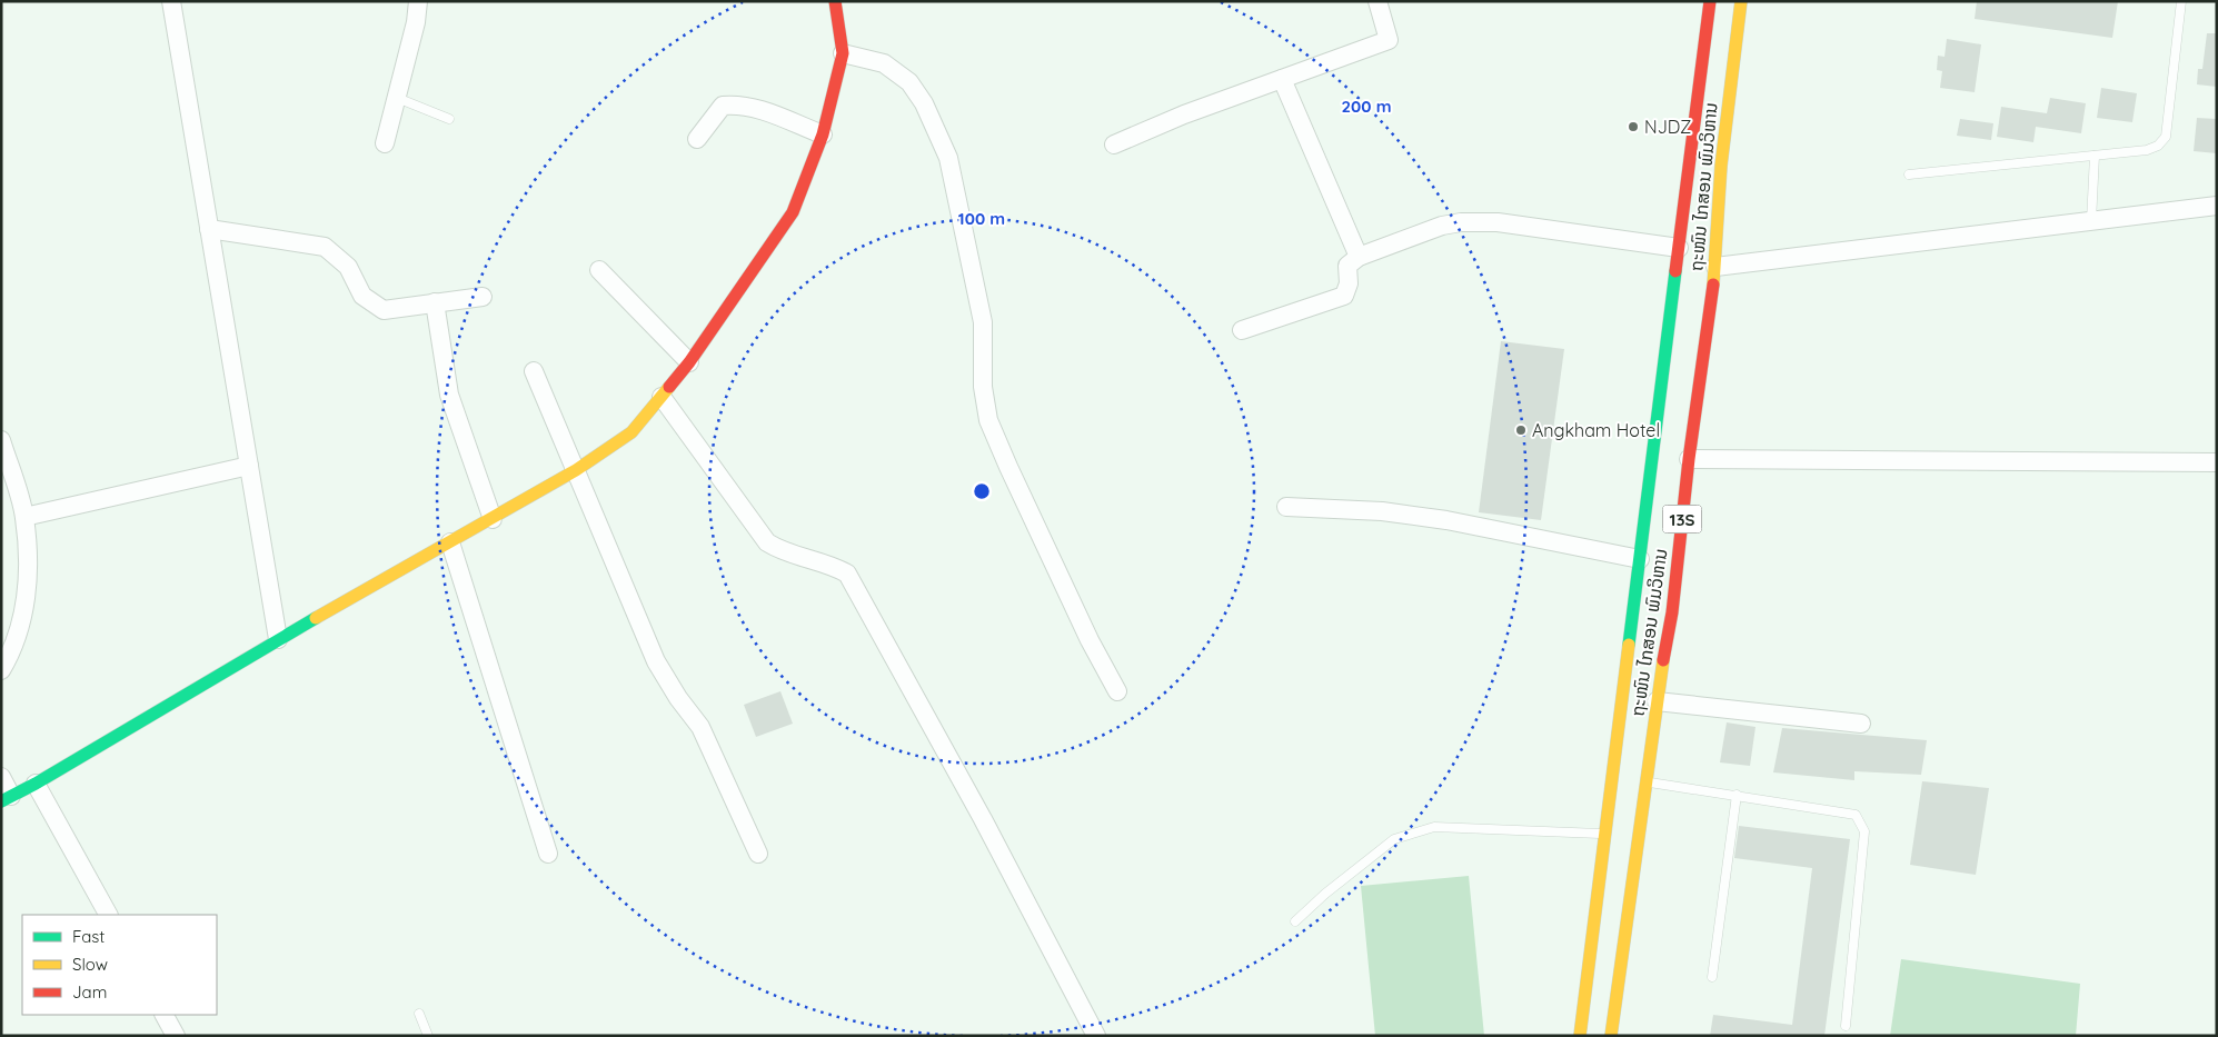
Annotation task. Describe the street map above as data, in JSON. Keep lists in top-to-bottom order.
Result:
{
  "streets": {
    "main road": ["ຖະໜົນ ໄກສອນ ພົມວິຫານ", "13S"]
  },
  "places": ["NJDZ", "Angkham Hotel"],
  "legend": ["Fast", "Slow", "Jam"],
  "rings": ["200 m", "100 m"]
}
